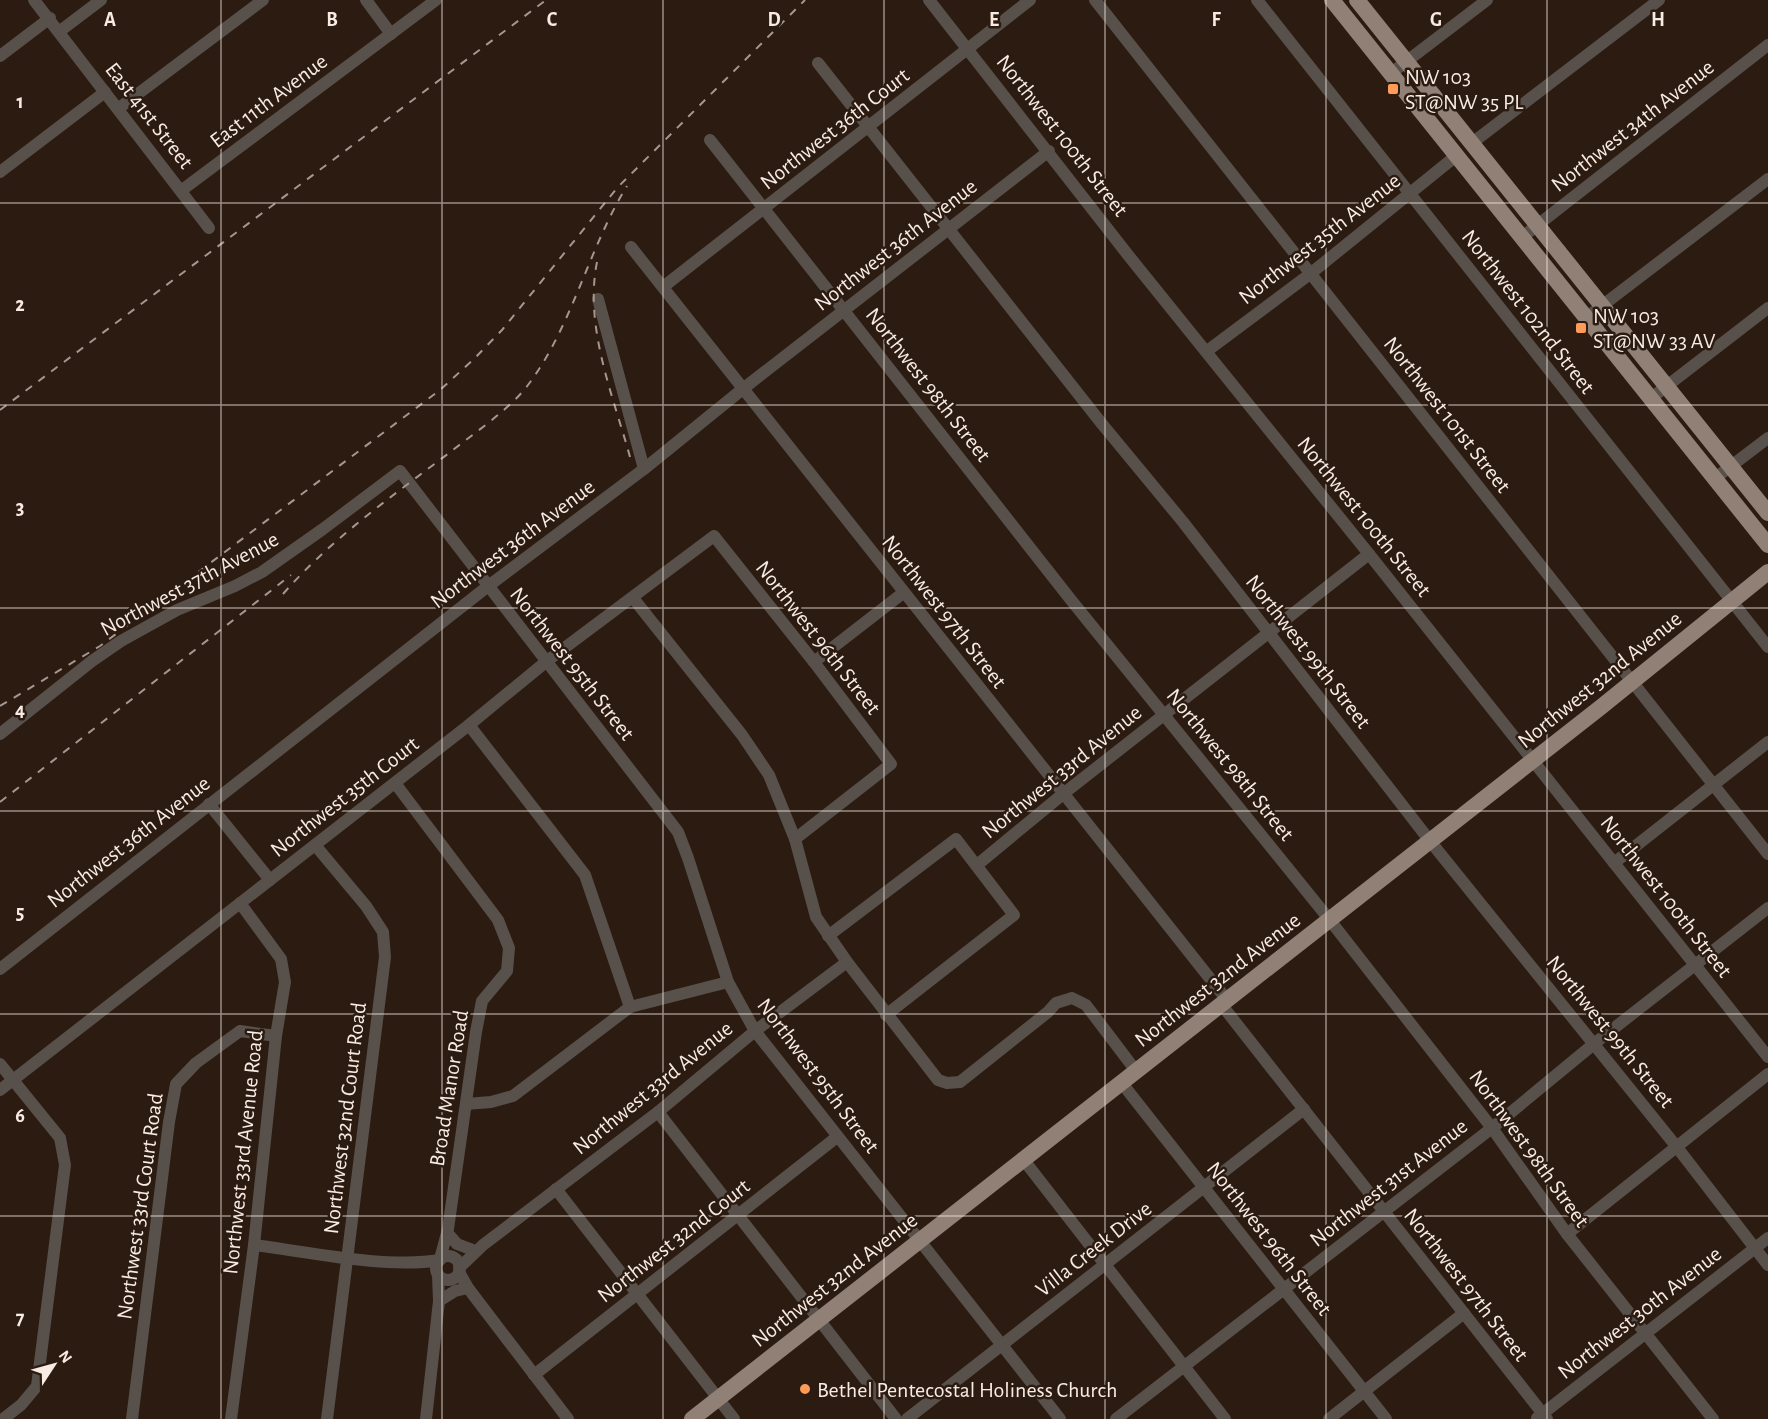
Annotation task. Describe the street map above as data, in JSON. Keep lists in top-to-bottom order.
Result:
{
  "streets": {
    "main road": ["Northwest 32nd Avenue"],
    "street": [
      "East 11th Avenue",
      "East 41st Street",
      "Northwest 34th Avenue",
      "Northwest 36th Court",
      "Northwest 100th Street",
      "Northwest 35th Avenue",
      "Northwest 36th Avenue",
      "Northwest 102nd Street",
      "Northwest 98th Street",
      "Northwest 101st Street",
      "Northwest 37th Avenue",
      "Northwest 97th Street",
      "Northwest 96th Street",
      "Northwest 99th Street",
      "Northwest 95th Street",
      "Northwest 33rd Avenue",
      "Northwest 35th Court",
      "Broad Manor Road",
      "Northwest 32nd Court Road",
      "Northwest 33rd Avenue Road",
      "Northwest 31st Avenue",
      "Northwest 33rd Court Road",
      "Northwest 32nd Court",
      "Villa Creek Drive",
      "Northwest 30th Avenue"
    ]
  },
  "crossings": [
    ["East 11th Avenue", "East 41st Street"],
    ["Northwest 36th Court", "Northwest 100th Street"],
    ["Northwest 36th Court", "Northwest 98th Street"],
    ["Northwest 36th Court", "Northwest 97th Street"],
    ["Northwest 36th Court", "Northwest 99th Street"],
    ["Northwest 100th Street", "Northwest 35th Avenue"],
    ["Northwest 100th Street", "Northwest 36th Avenue"],
    ["Northwest 100th Street", "Northwest 32nd Avenue"],
    ["Northwest 100th Street", "Northwest 33rd Avenue"],
    ["Northwest 100th Street", "Northwest 31st Avenue"],
    ["Northwest 35th Avenue", "Northwest 102nd Street"],
    ["Northwest 35th Avenue", "Northwest 101st Street"],
    ["Northwest 36th Avenue", "Northwest 98th Street"],
    ["Northwest 36th Avenue", "Northwest 97th Street"],
    ["Northwest 36th Avenue", "Northwest 99th Street"],
    ["Northwest 36th Avenue", "Northwest 95th Street"],
    ["Northwest 102nd Street", "Northwest 32nd Avenue"],
    ["Northwest 98th Street", "Northwest 32nd Avenue"],
    ["Northwest 98th Street", "Northwest 33rd Avenue"],
    ["Northwest 98th Street", "Northwest 31st Avenue"],
    ["Northwest 98th Street", "Northwest 30th Avenue"],
    ["Northwest 101st Street", "Northwest 32nd Avenue"],
    ["Northwest 37th Avenue", "Northwest 95th Street"],
    ["Northwest 97th Street", "Northwest 32nd Avenue"],
    ["Northwest 97th Street", "Northwest 33rd Avenue"],
    ["Northwest 97th Street", "Northwest 31st Avenue"],
    ["Northwest 97th Street", "Villa Creek Drive"],
    ["Northwest 97th Street", "Northwest 30th Avenue"],
    ["Northwest 96th Street", "Northwest 32nd Avenue"],
    ["Northwest 96th Street", "Northwest 35th Court"],
    ["Northwest 96th Street", "Northwest 31st Avenue"],
    ["Northwest 96th Street", "Villa Creek Drive"],
    ["Northwest 99th Street", "Northwest 32nd Avenue"],
    ["Northwest 99th Street", "Northwest 33rd Avenue"],
    ["Northwest 99th Street", "Northwest 31st Avenue"],
    ["Northwest 99th Street", "Northwest 30th Avenue"],
    ["Northwest 95th Street", "Northwest 32nd Avenue"],
    ["Northwest 95th Street", "Northwest 33rd Avenue"],
    ["Northwest 95th Street", "Northwest 35th Court"],
    ["Northwest 95th Street", "Northwest 32nd Court"],
    ["Northwest 95th Street", "Villa Creek Drive"],
    ["Northwest 33rd Avenue", "Broad Manor Road"],
    ["Northwest 35th Court", "Broad Manor Road"],
    ["Northwest 35th Court", "Northwest 32nd Court Road"],
    ["Northwest 35th Court", "Northwest 33rd Avenue Road"],
    ["Northwest 33rd Avenue Road", "Northwest 33rd Court Road"]
  ],
  "places": {
    "transit": ["NW 103 ST@NW 35 PL", "NW 103 ST@NW 33 AV"],
    "other": ["Bethel Pentecostal Holiness Church"]
  },
  "north": "top right",
  "grid": {
    "columns": [
      "A",
      "B",
      "C",
      "D",
      "E",
      "F",
      "G",
      "H"
    ],
    "rows": [
      "1",
      "2",
      "3",
      "4",
      "5",
      "6",
      "7"
    ]
  }
}
